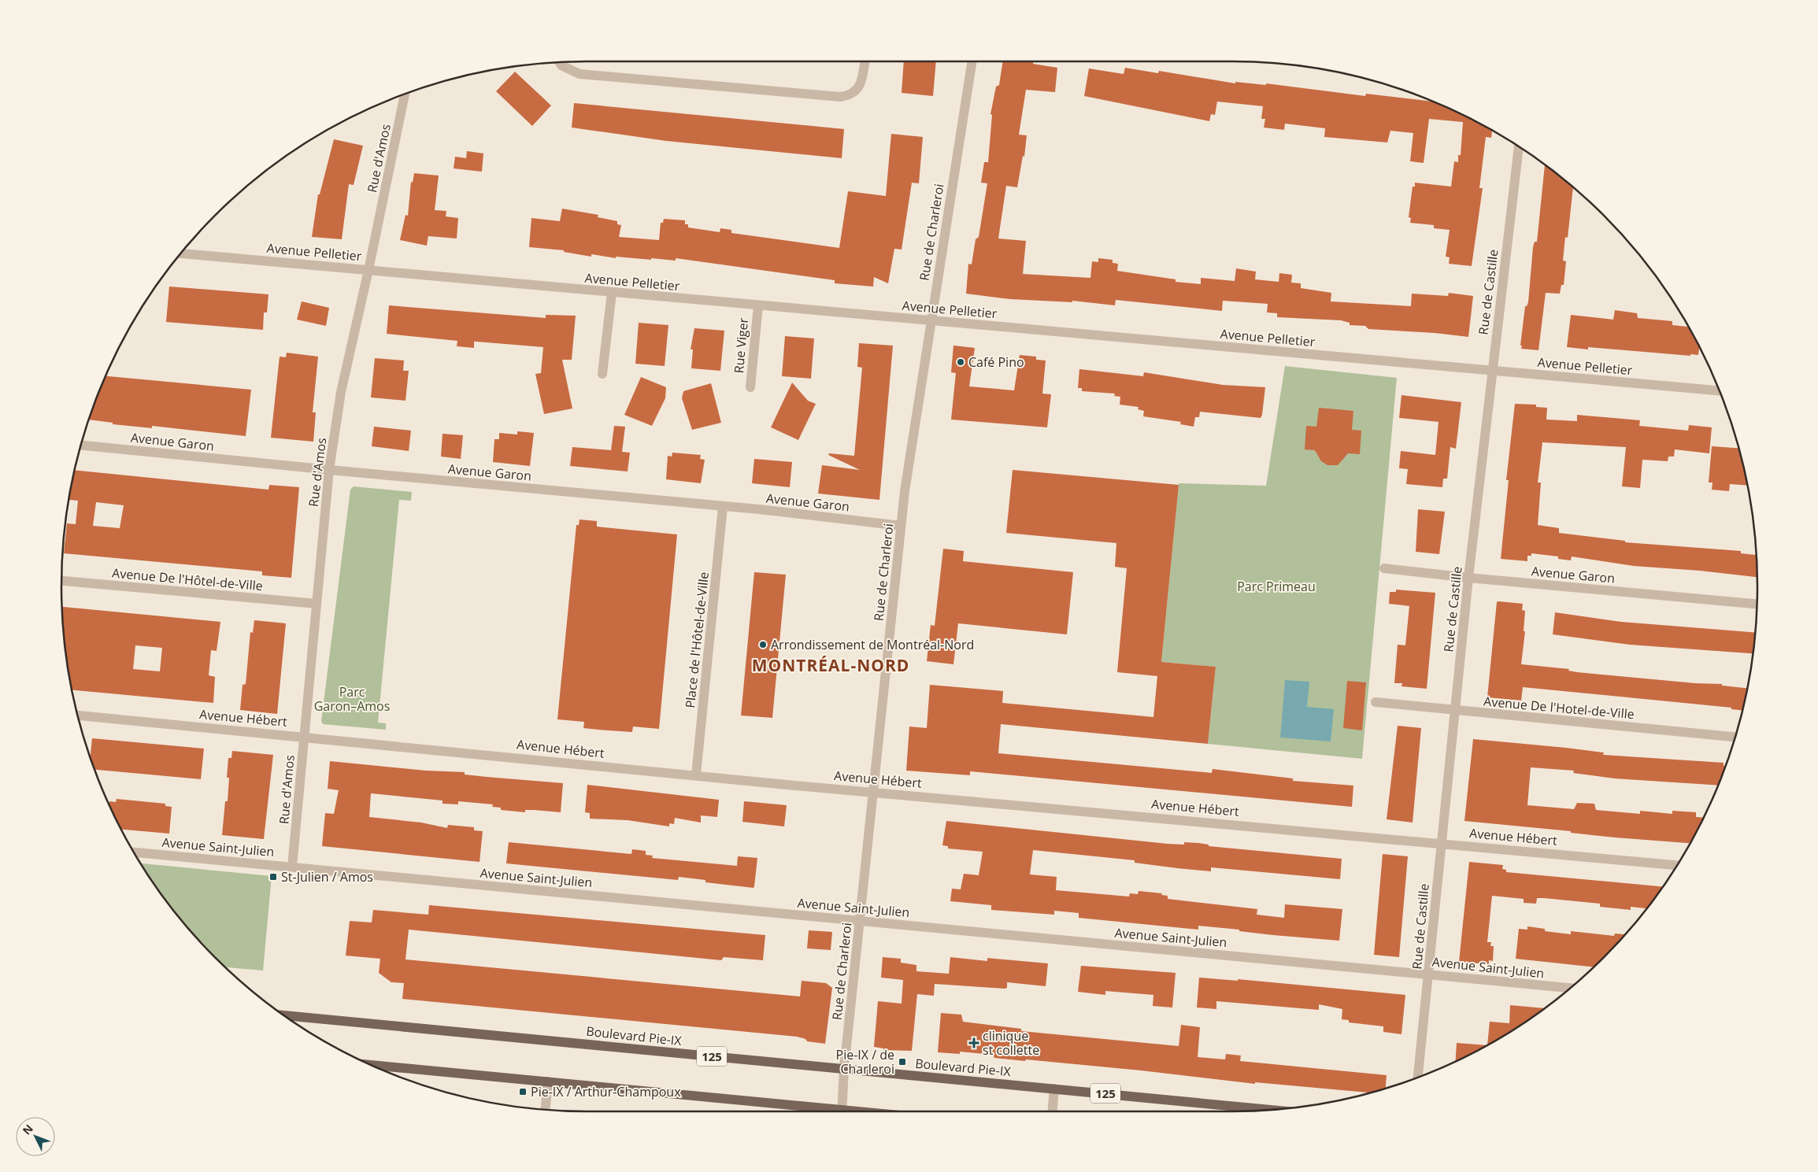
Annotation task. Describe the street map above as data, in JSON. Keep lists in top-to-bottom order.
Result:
{
  "streets": {
    "main road": ["Boulevard Pie-IX", "125"],
    "street": [
      "Rue d'Amos",
      "Rue de Charleroi",
      "Avenue Pelletier",
      "Rue de Castille",
      "Rue Viger",
      "Avenue Garon",
      "Avenue De l'Hôtel-de-Ville",
      "Place de l'Hôtel-de-Ville",
      "Avenue De l'Hotel-de-Ville",
      "Avenue Hébert",
      "Avenue Saint-Julien"
    ]
  },
  "crossings": [
    ["Rue d'Amos", "Avenue Pelletier"],
    ["Rue d'Amos", "Avenue Garon"],
    ["Rue d'Amos", "Avenue De l'Hôtel-de-Ville"],
    ["Rue d'Amos", "Avenue Hébert"],
    ["Rue d'Amos", "Avenue Saint-Julien"],
    ["Rue de Charleroi", "Avenue Pelletier"],
    ["Rue de Charleroi", "Avenue Garon"],
    ["Rue de Charleroi", "Avenue Hébert"],
    ["Rue de Charleroi", "Avenue Saint-Julien"],
    ["Rue de Charleroi", "Boulevard Pie-IX"],
    ["Avenue Pelletier", "Rue de Castille"],
    ["Avenue Pelletier", "Rue Viger"],
    ["Rue de Castille", "Avenue Garon"],
    ["Rue de Castille", "Avenue De l'Hotel-de-Ville"],
    ["Rue de Castille", "Avenue Hébert"],
    ["Rue de Castille", "Avenue Saint-Julien"],
    ["Avenue Garon", "Place de l'Hôtel-de-Ville"],
    ["Place de l'Hôtel-de-Ville", "Avenue Hébert"]
  ],
  "districts": ["MONTRÉAL-NORD"],
  "parks": ["Parc Primeau", "Parc Garon–Amos"],
  "places": {
    "other": ["Café Pino", "Arrondissement de Montréal-Nord"],
    "transit": ["St-Julien / Amos", "Pie-IX / de Charleroi", "Pie-IX / Arthur-Champoux"],
    "health": ["clinique st collette"]
  },
  "north": "top left"
}
